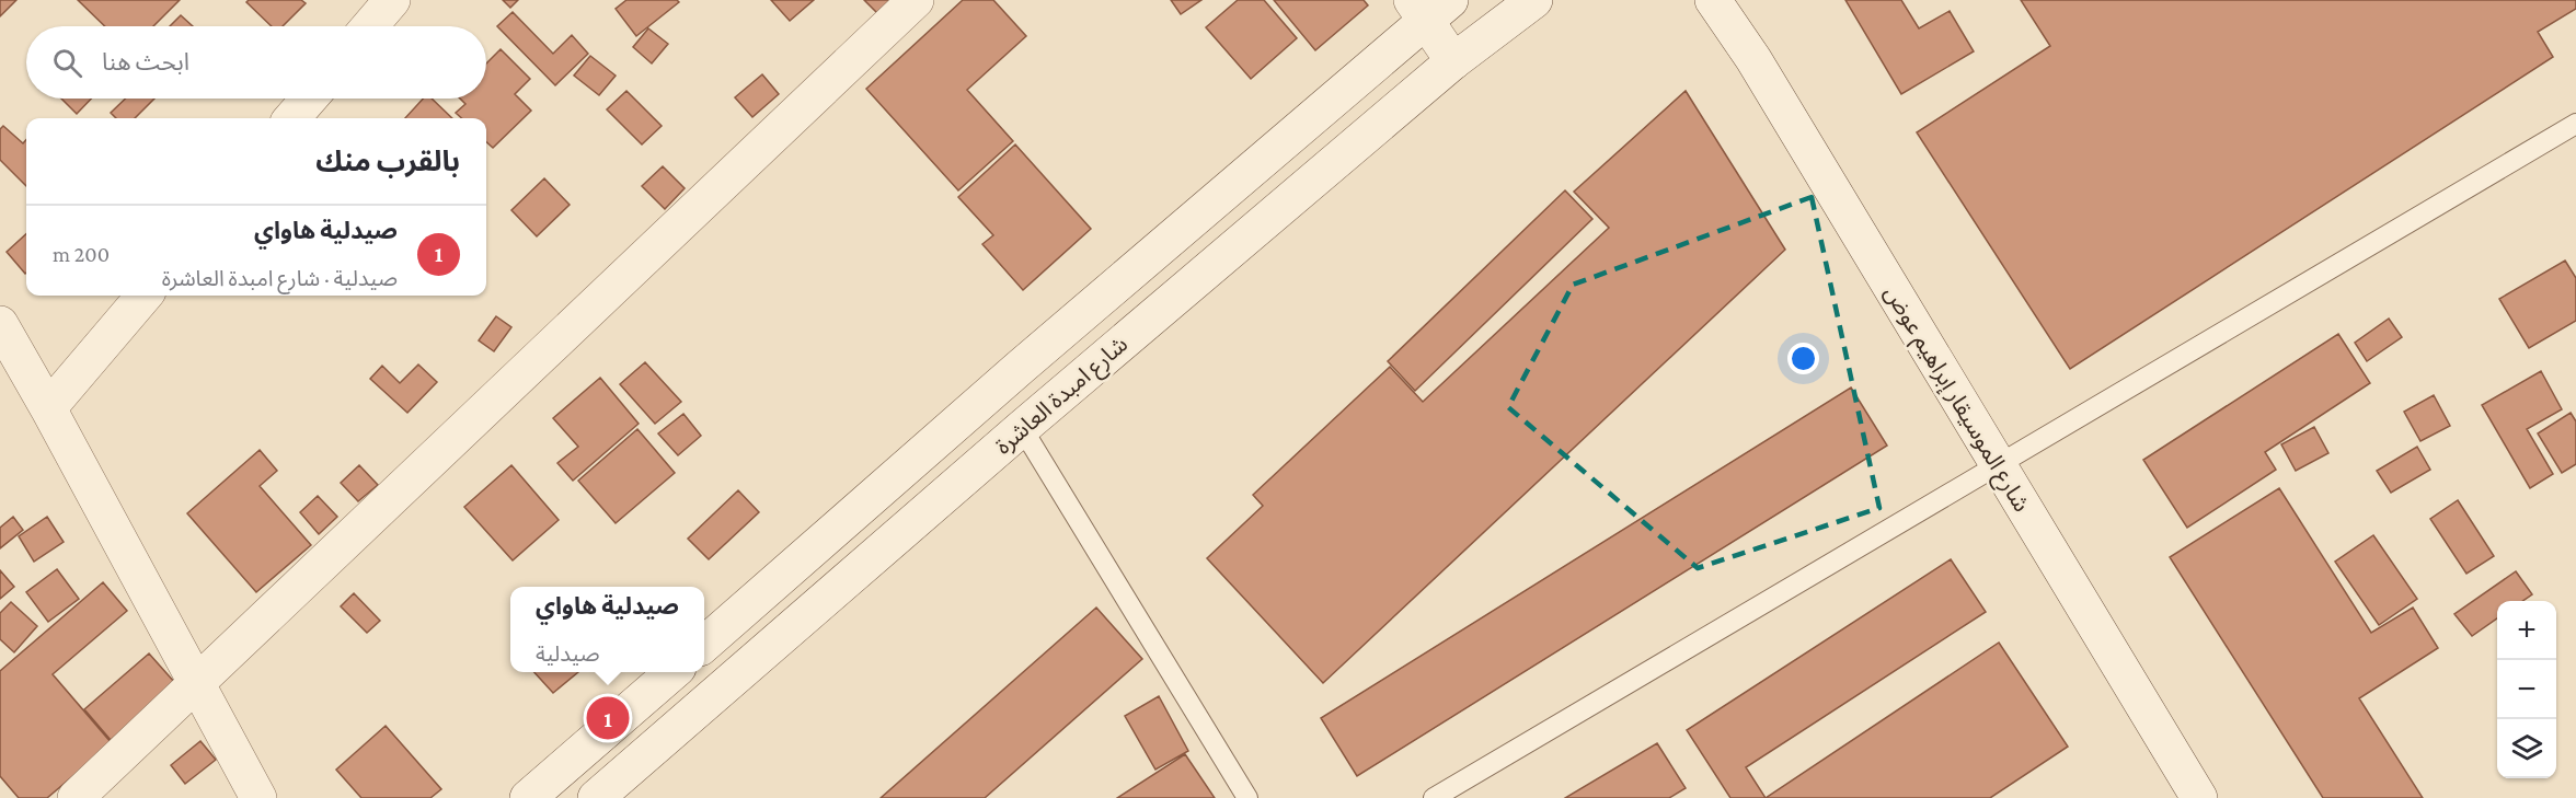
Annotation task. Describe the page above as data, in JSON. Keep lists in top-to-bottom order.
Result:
{
  "streets": {
    "street": ["شارع امبدة العاشرة", "شارع الموسيقار إبراهيم عوض"]
  },
  "page": {
    "search": "ابحث هنا",
    "heading": "بالقرب منك",
    "list": [
      {
        "mark": "1",
        "name": "صيدلية هاواي",
        "note": "صيدلية · شارع امبدة العاشرة",
        "value": "200 m"
      }
    ],
    "popup": ["صيدلية هاواي", "صيدلية"],
    "map_buttons": ["+", "−"],
    "pins": "1"
  }
}
